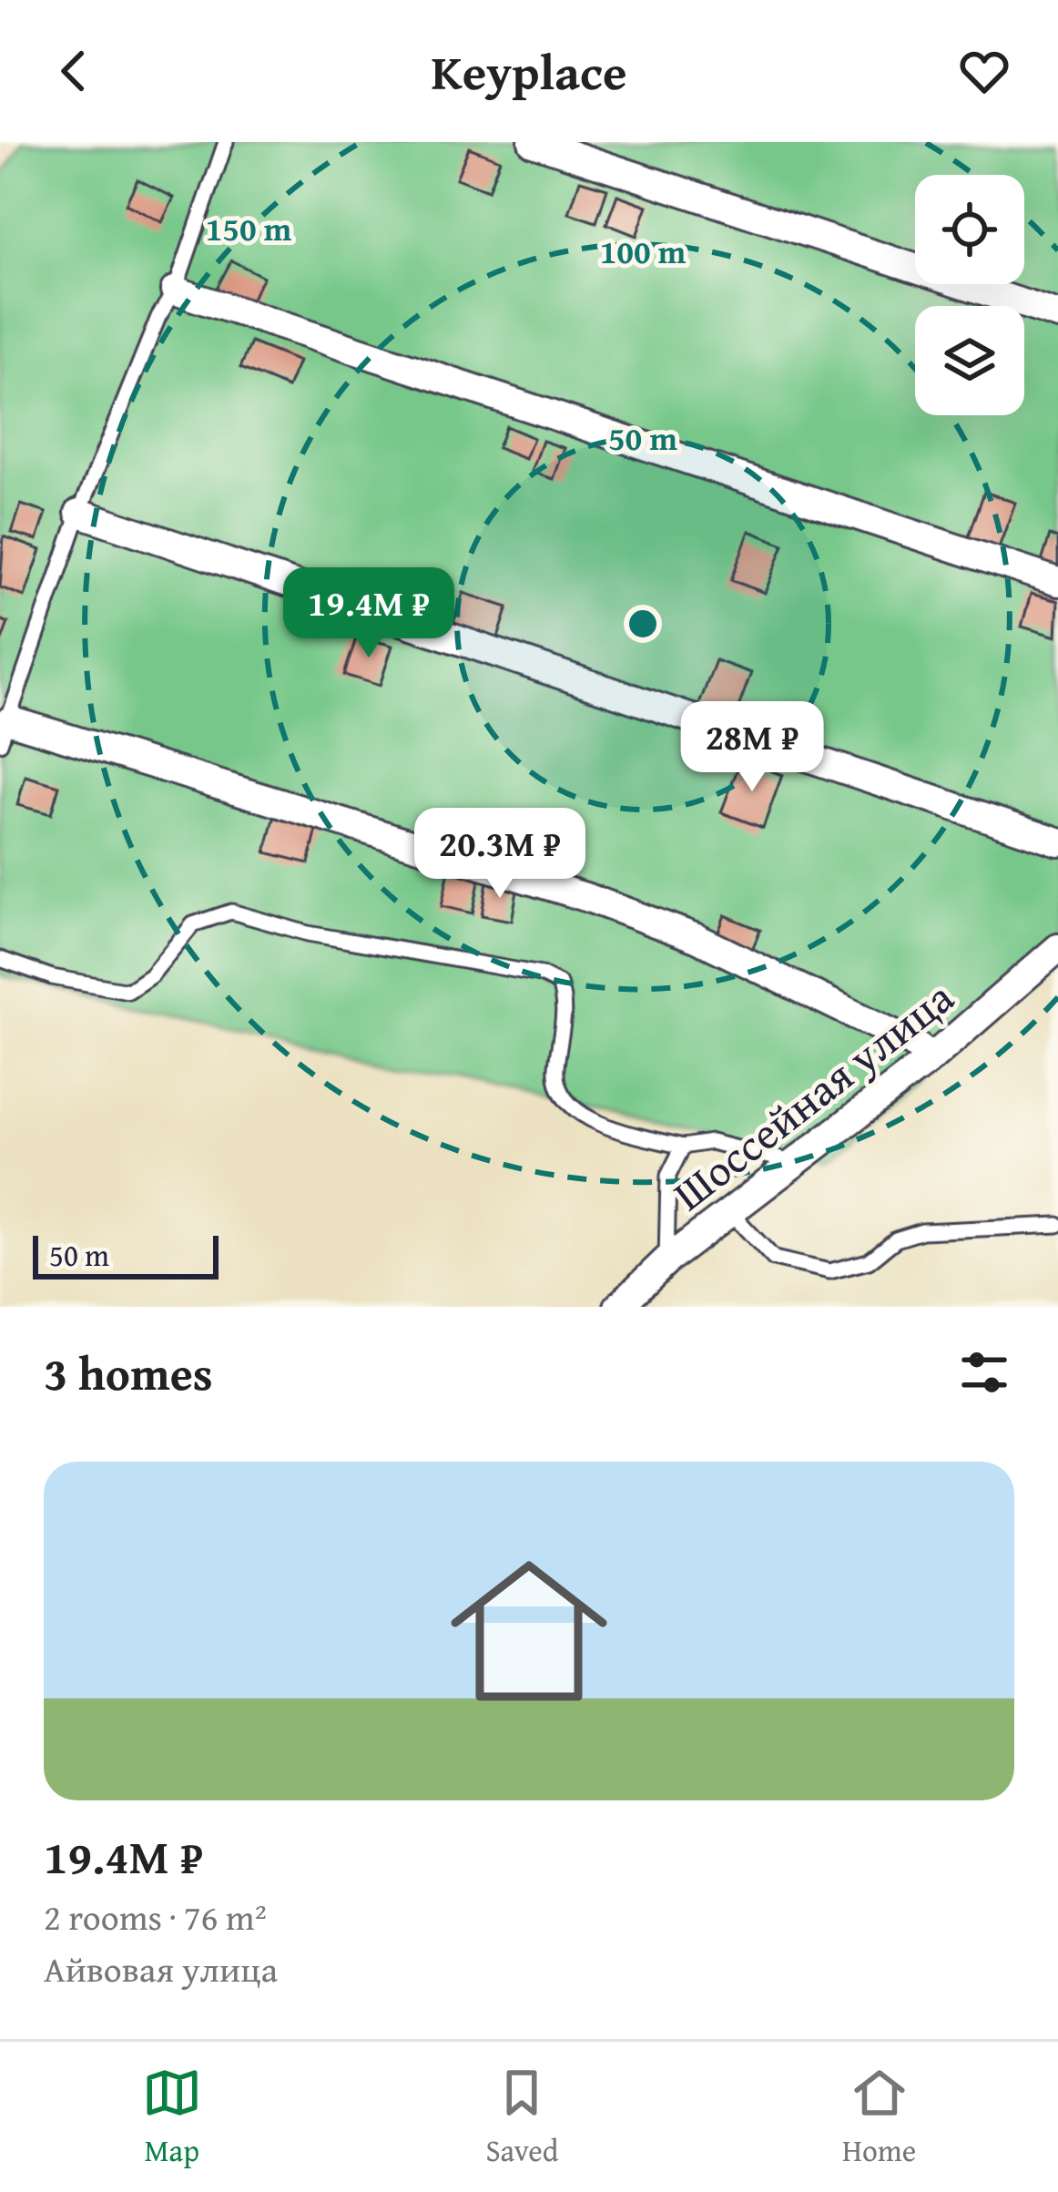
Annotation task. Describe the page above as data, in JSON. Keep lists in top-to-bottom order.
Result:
{
  "streets": {
    "street": ["Шоссейная улица"]
  },
  "scale_bar": "50 m",
  "page": {
    "header": "Keyplace",
    "price": ["19.4M ₽", "28M ₽", "20.3M ₽"],
    "scale": "50 m",
    "heading": "3 homes",
    "list": [
      {
        "name": "19.4M ₽",
        "note": "2 rooms · 76 m² · Айвовая улица"
      }
    ],
    "tabs": ["Map", "Saved", "Home"]
  },
  "rings": ["150 m", "100 m", "50 m"]
}
